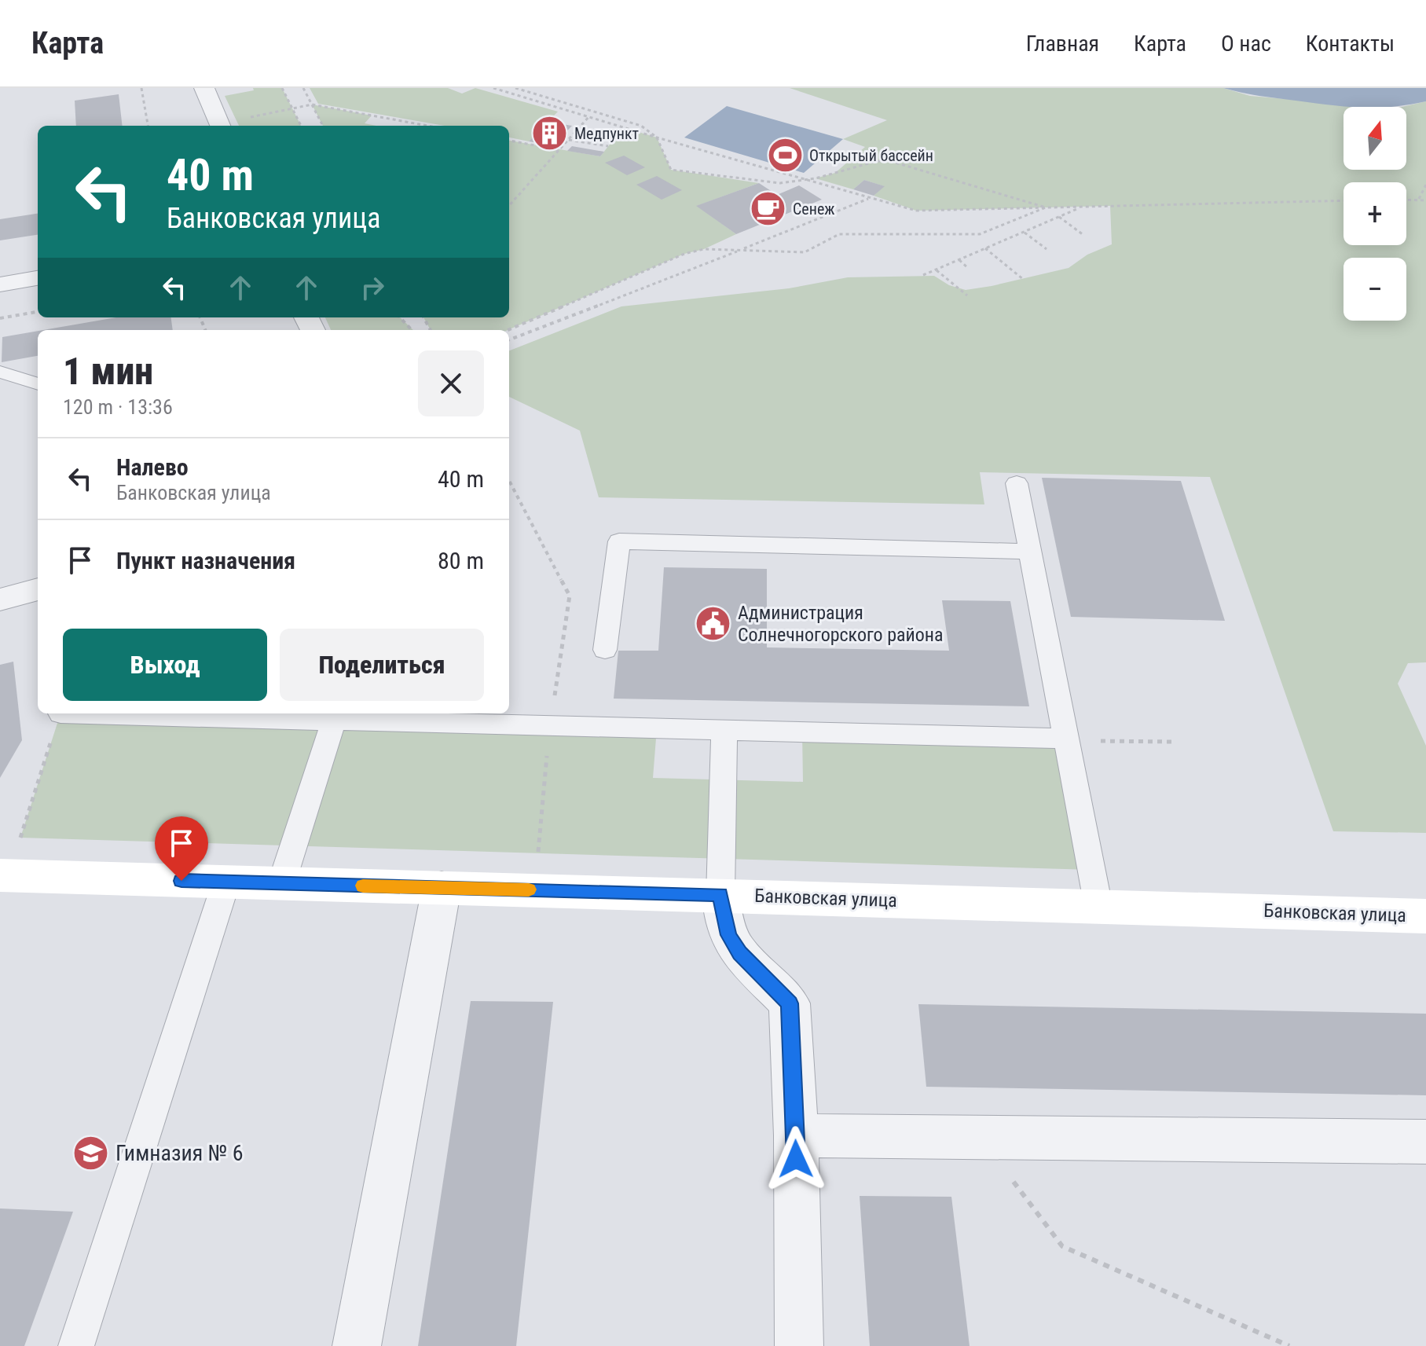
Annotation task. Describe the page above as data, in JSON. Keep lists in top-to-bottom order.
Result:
{
  "streets": {
    "street": ["Банковская улица"]
  },
  "places": {
    "building": ["Медпункт"],
    "sports": ["Открытый бассейн"],
    "cafe": ["Сенеж"],
    "public building": ["Администрация Солнечногорского района"],
    "school or university": ["Гимназия № 6"]
  },
  "north": "top",
  "page": {
    "header": "Карта",
    "nav": [
      "Главная",
      "Карта",
      "О нас",
      "Контакты"
    ],
    "map_buttons": ["+", "−"],
    "turn": ["40 m", "Банковская улица"],
    "heading": ["1 мин", "120 m · 13:36"],
    "list": [
      {
        "name": "Налево",
        "note": "Банковская улица",
        "value": "40 m"
      },
      {
        "name": "Пункт назначения",
        "value": "80 m"
      }
    ],
    "buttons": ["Выход", "Поделиться"]
  }
}
